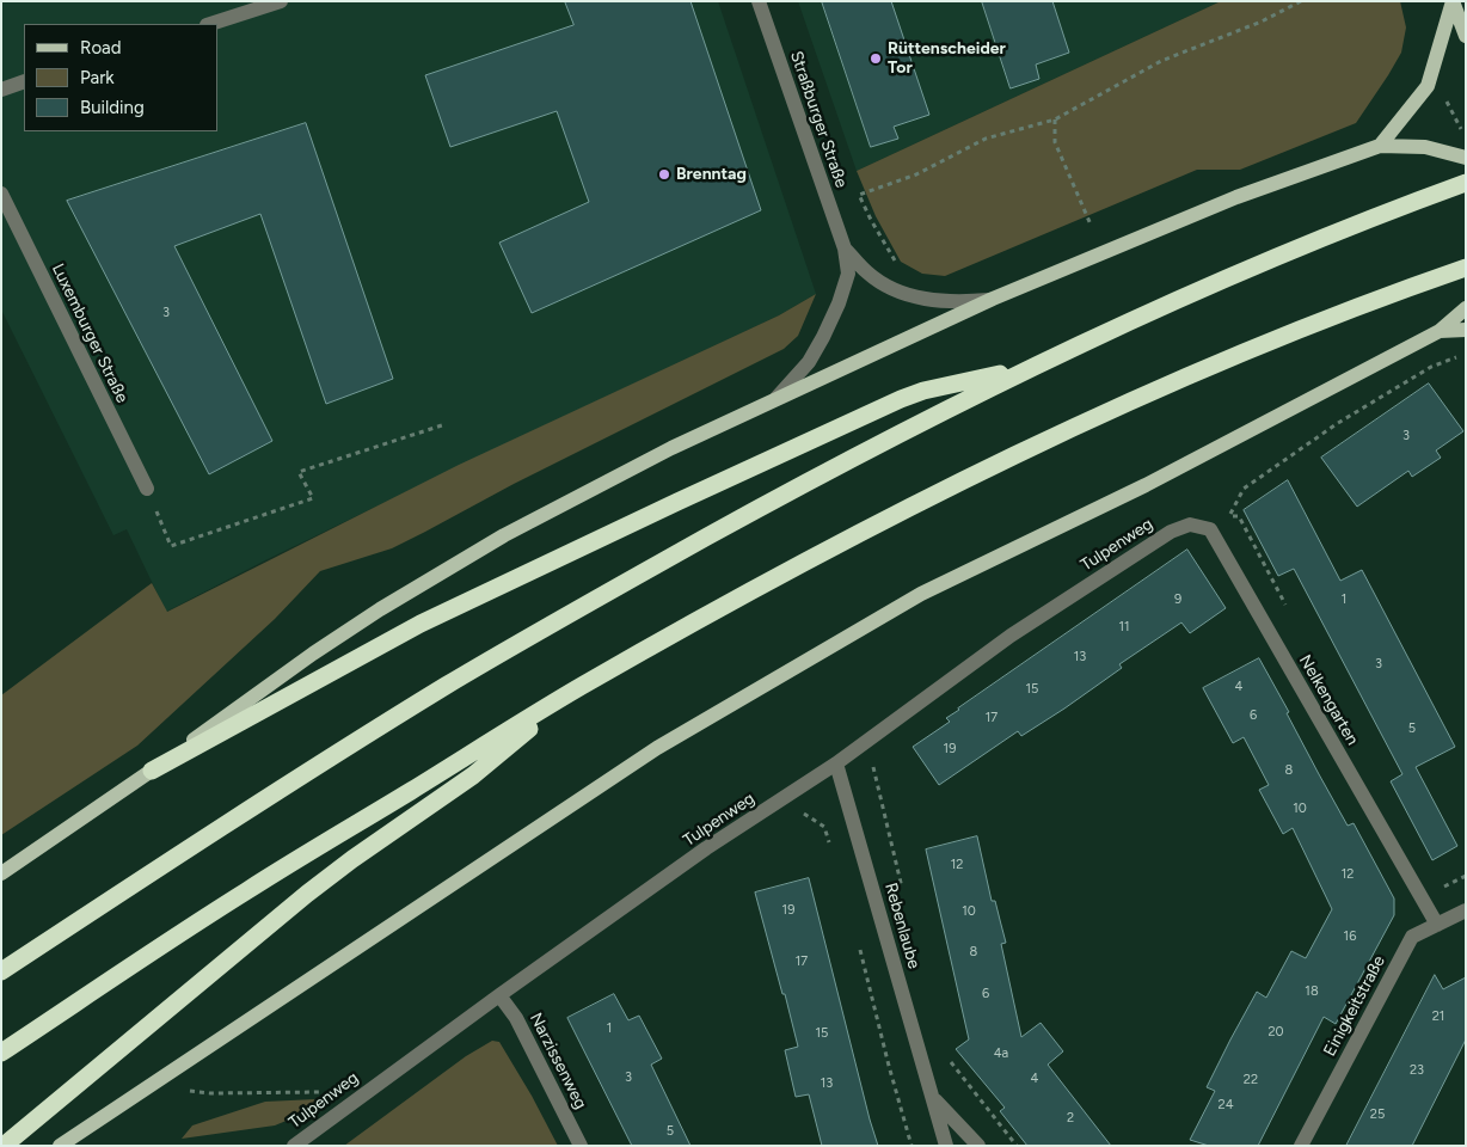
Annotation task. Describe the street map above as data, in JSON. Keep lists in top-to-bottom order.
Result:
{
  "streets": {
    "street": [
      "Straßburger Straße",
      "Luxemburger Straße",
      "Tulpenweg",
      "Nelkengarten",
      "Rebenlaube",
      "Einigkeitstraße",
      "Narzissenweg"
    ]
  },
  "crossings": [
    ["Tulpenweg", "Nelkengarten"],
    ["Tulpenweg", "Rebenlaube"],
    ["Tulpenweg", "Narzissenweg"],
    ["Nelkengarten", "Einigkeitstraße"]
  ],
  "places": ["Rüttenscheider Tor", "Brenntag"],
  "house_numbers": [
    "3",
    "3",
    "9",
    "1",
    "11",
    "13",
    "3",
    "4",
    "15",
    "6",
    "17",
    "5",
    "19",
    "8",
    "10",
    "12",
    "12",
    "19",
    "10",
    "16",
    "8",
    "17",
    "18",
    "6",
    "21",
    "1",
    "20",
    "15",
    "4a",
    "23",
    "3",
    "4",
    "22",
    "13",
    "24",
    "25",
    "2",
    "5"
  ],
  "legend": ["Road", "Park", "Building"]
}
